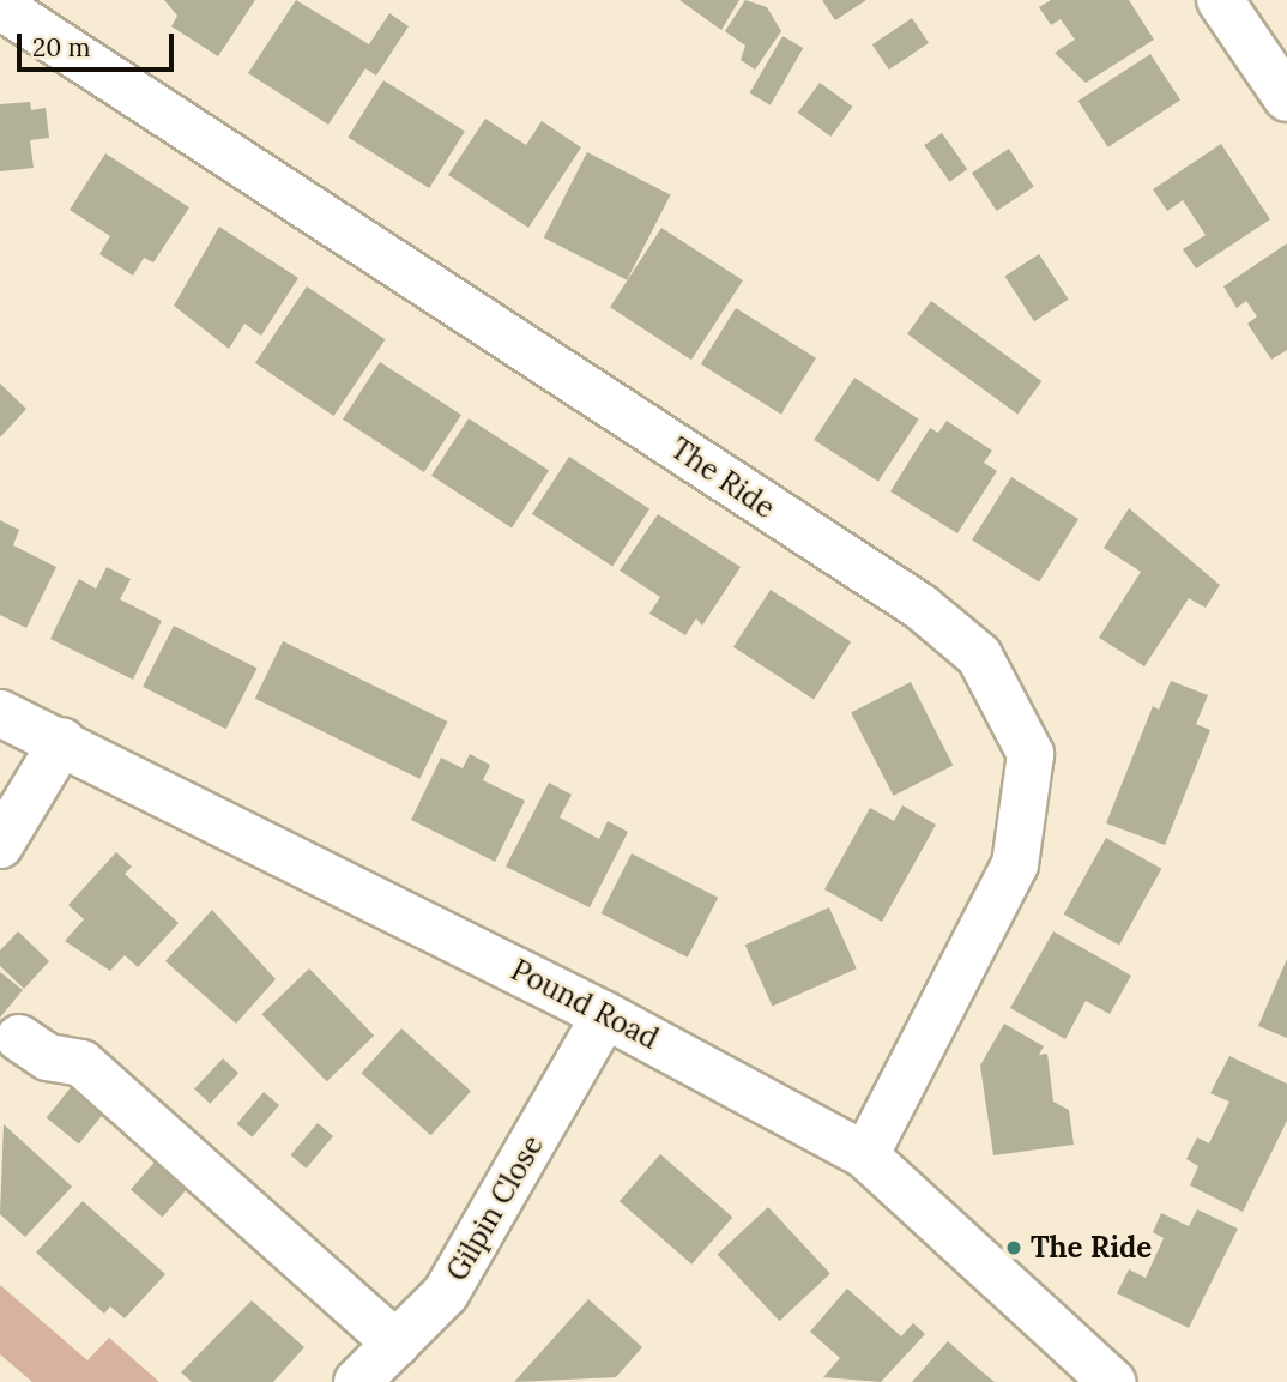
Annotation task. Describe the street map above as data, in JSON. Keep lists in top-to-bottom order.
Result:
{
  "streets": {
    "street": ["The Ride", "Pound Road", "Gilpin Close"]
  },
  "crossings": [
    ["The Ride", "Pound Road"],
    ["Pound Road", "Gilpin Close"]
  ],
  "places": ["The Ride"],
  "scale_bar": "20 m"
}
